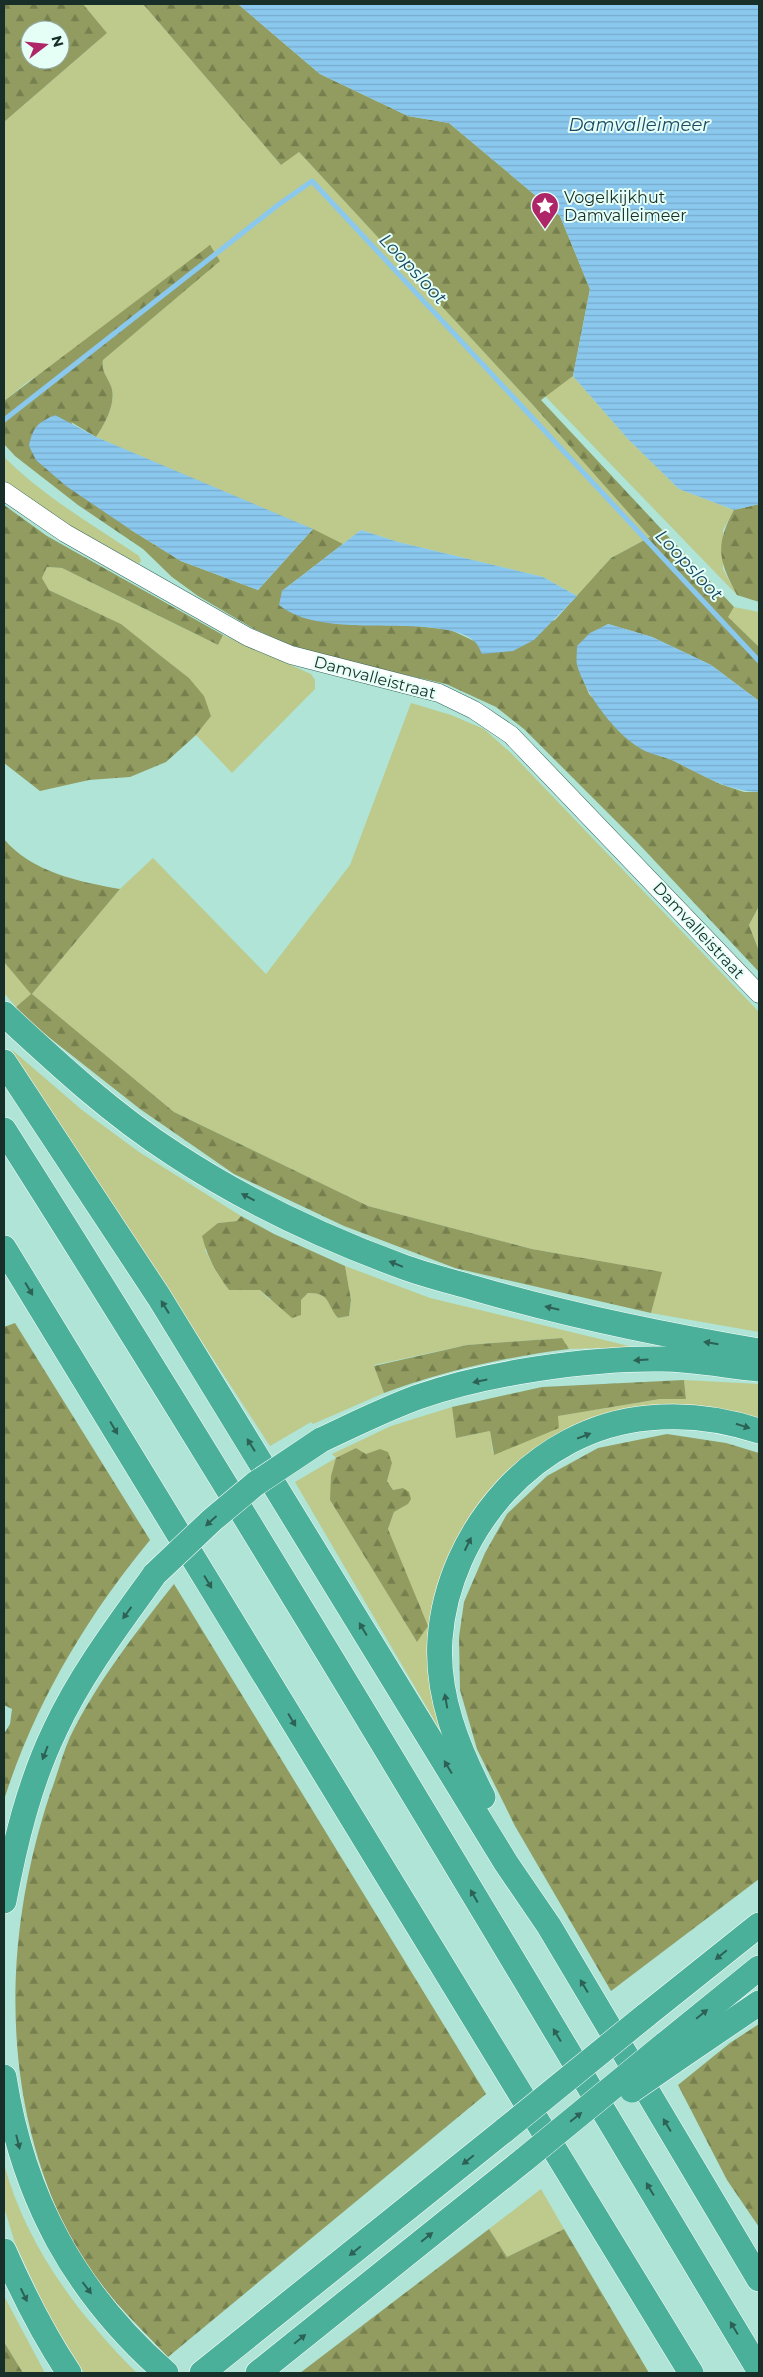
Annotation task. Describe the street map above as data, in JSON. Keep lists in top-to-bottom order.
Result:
{
  "streets": {
    "street": ["Damvalleistraat"]
  },
  "water": ["Damvalleimeer", "Loopsloot"],
  "places": {
    "place": ["Vogelkijkhut Damvalleimeer"]
  },
  "north": "right"
}
